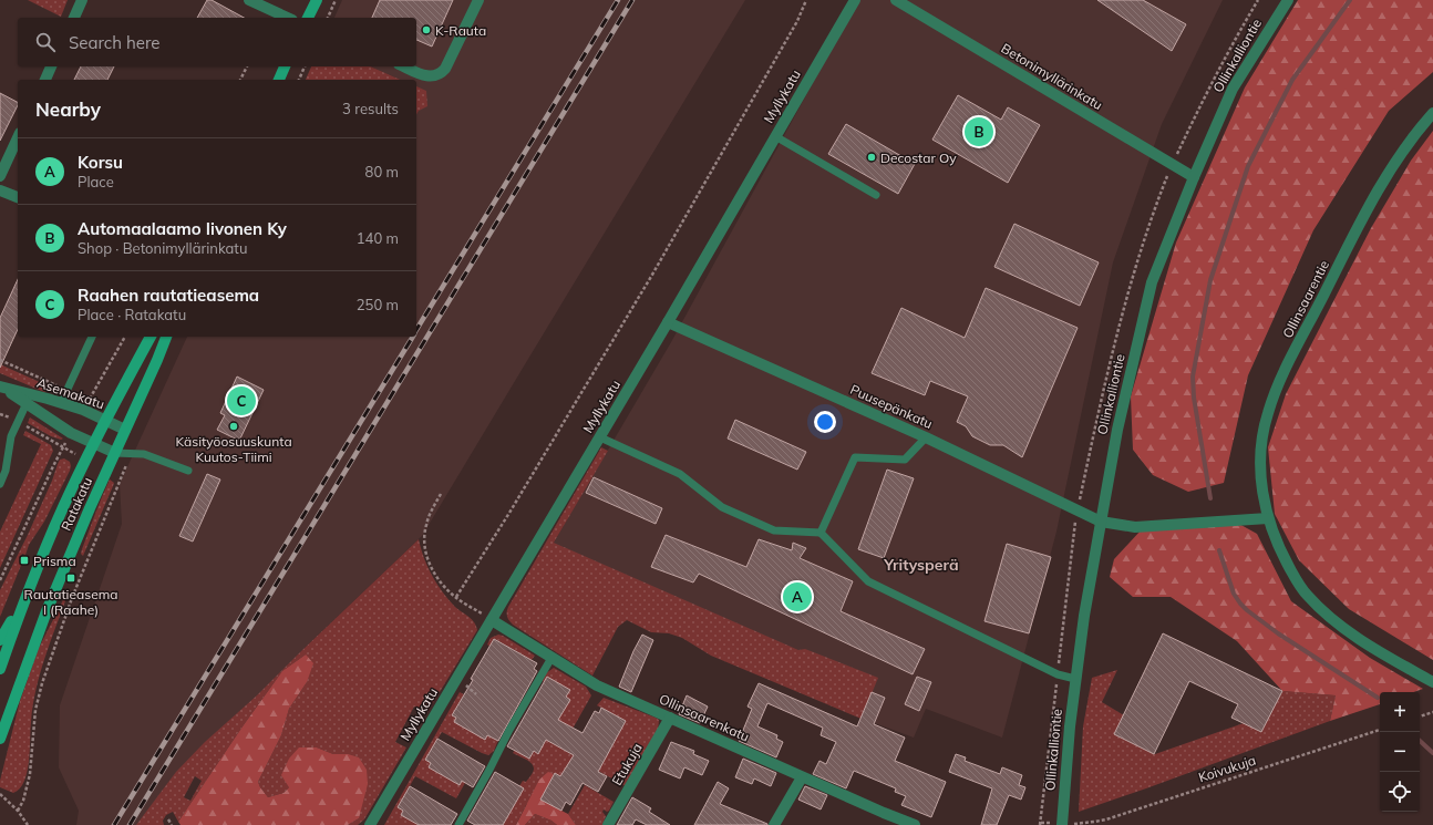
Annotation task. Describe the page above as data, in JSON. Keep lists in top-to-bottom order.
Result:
{
  "streets": {
    "main road": ["Ratakatu"],
    "street": [
      "Ollinkalliontie",
      "Betonimyllärinkatu",
      "Myllykatu",
      "Ollinsaarentie",
      "Asemakatu",
      "Puusepänkatu",
      "Ollinsaarenkatu",
      "Etukuja"
    ],
    "path": ["Koivukuja"]
  },
  "crossings": [
    ["Ollinkalliontie", "Betonimyllärinkatu"],
    ["Ollinkalliontie", "Puusepänkatu"],
    ["Myllykatu", "Puusepänkatu"],
    ["Myllykatu", "Ollinsaarenkatu"],
    ["Asemakatu", "Ratakatu"],
    ["Ollinsaarenkatu", "Etukuja"]
  ],
  "districts": ["Yritysperä"],
  "places": {
    "other": ["K-Rauta", "Decostar Oy", "Käsityöosuuskunta Kuutos-Tiimi"],
    "transit": ["Prisma", "Rautatieasema I (Raahe)"]
  },
  "page": {
    "search": "Search here",
    "heading": ["Nearby", "3 results"],
    "pins": ["B", "C", "A"],
    "list": [
      {
        "mark": "A",
        "name": "Korsu",
        "note": "Place",
        "value": "80 m"
      },
      {
        "mark": "B",
        "name": "Automaalaamo Iivonen Ky",
        "note": "Shop · Betonimyllärinkatu",
        "value": "140 m"
      },
      {
        "mark": "C",
        "name": "Raahen rautatieasema",
        "note": "Place · Ratakatu",
        "value": "250 m"
      }
    ],
    "map_buttons": ["+", "−"]
  }
}
